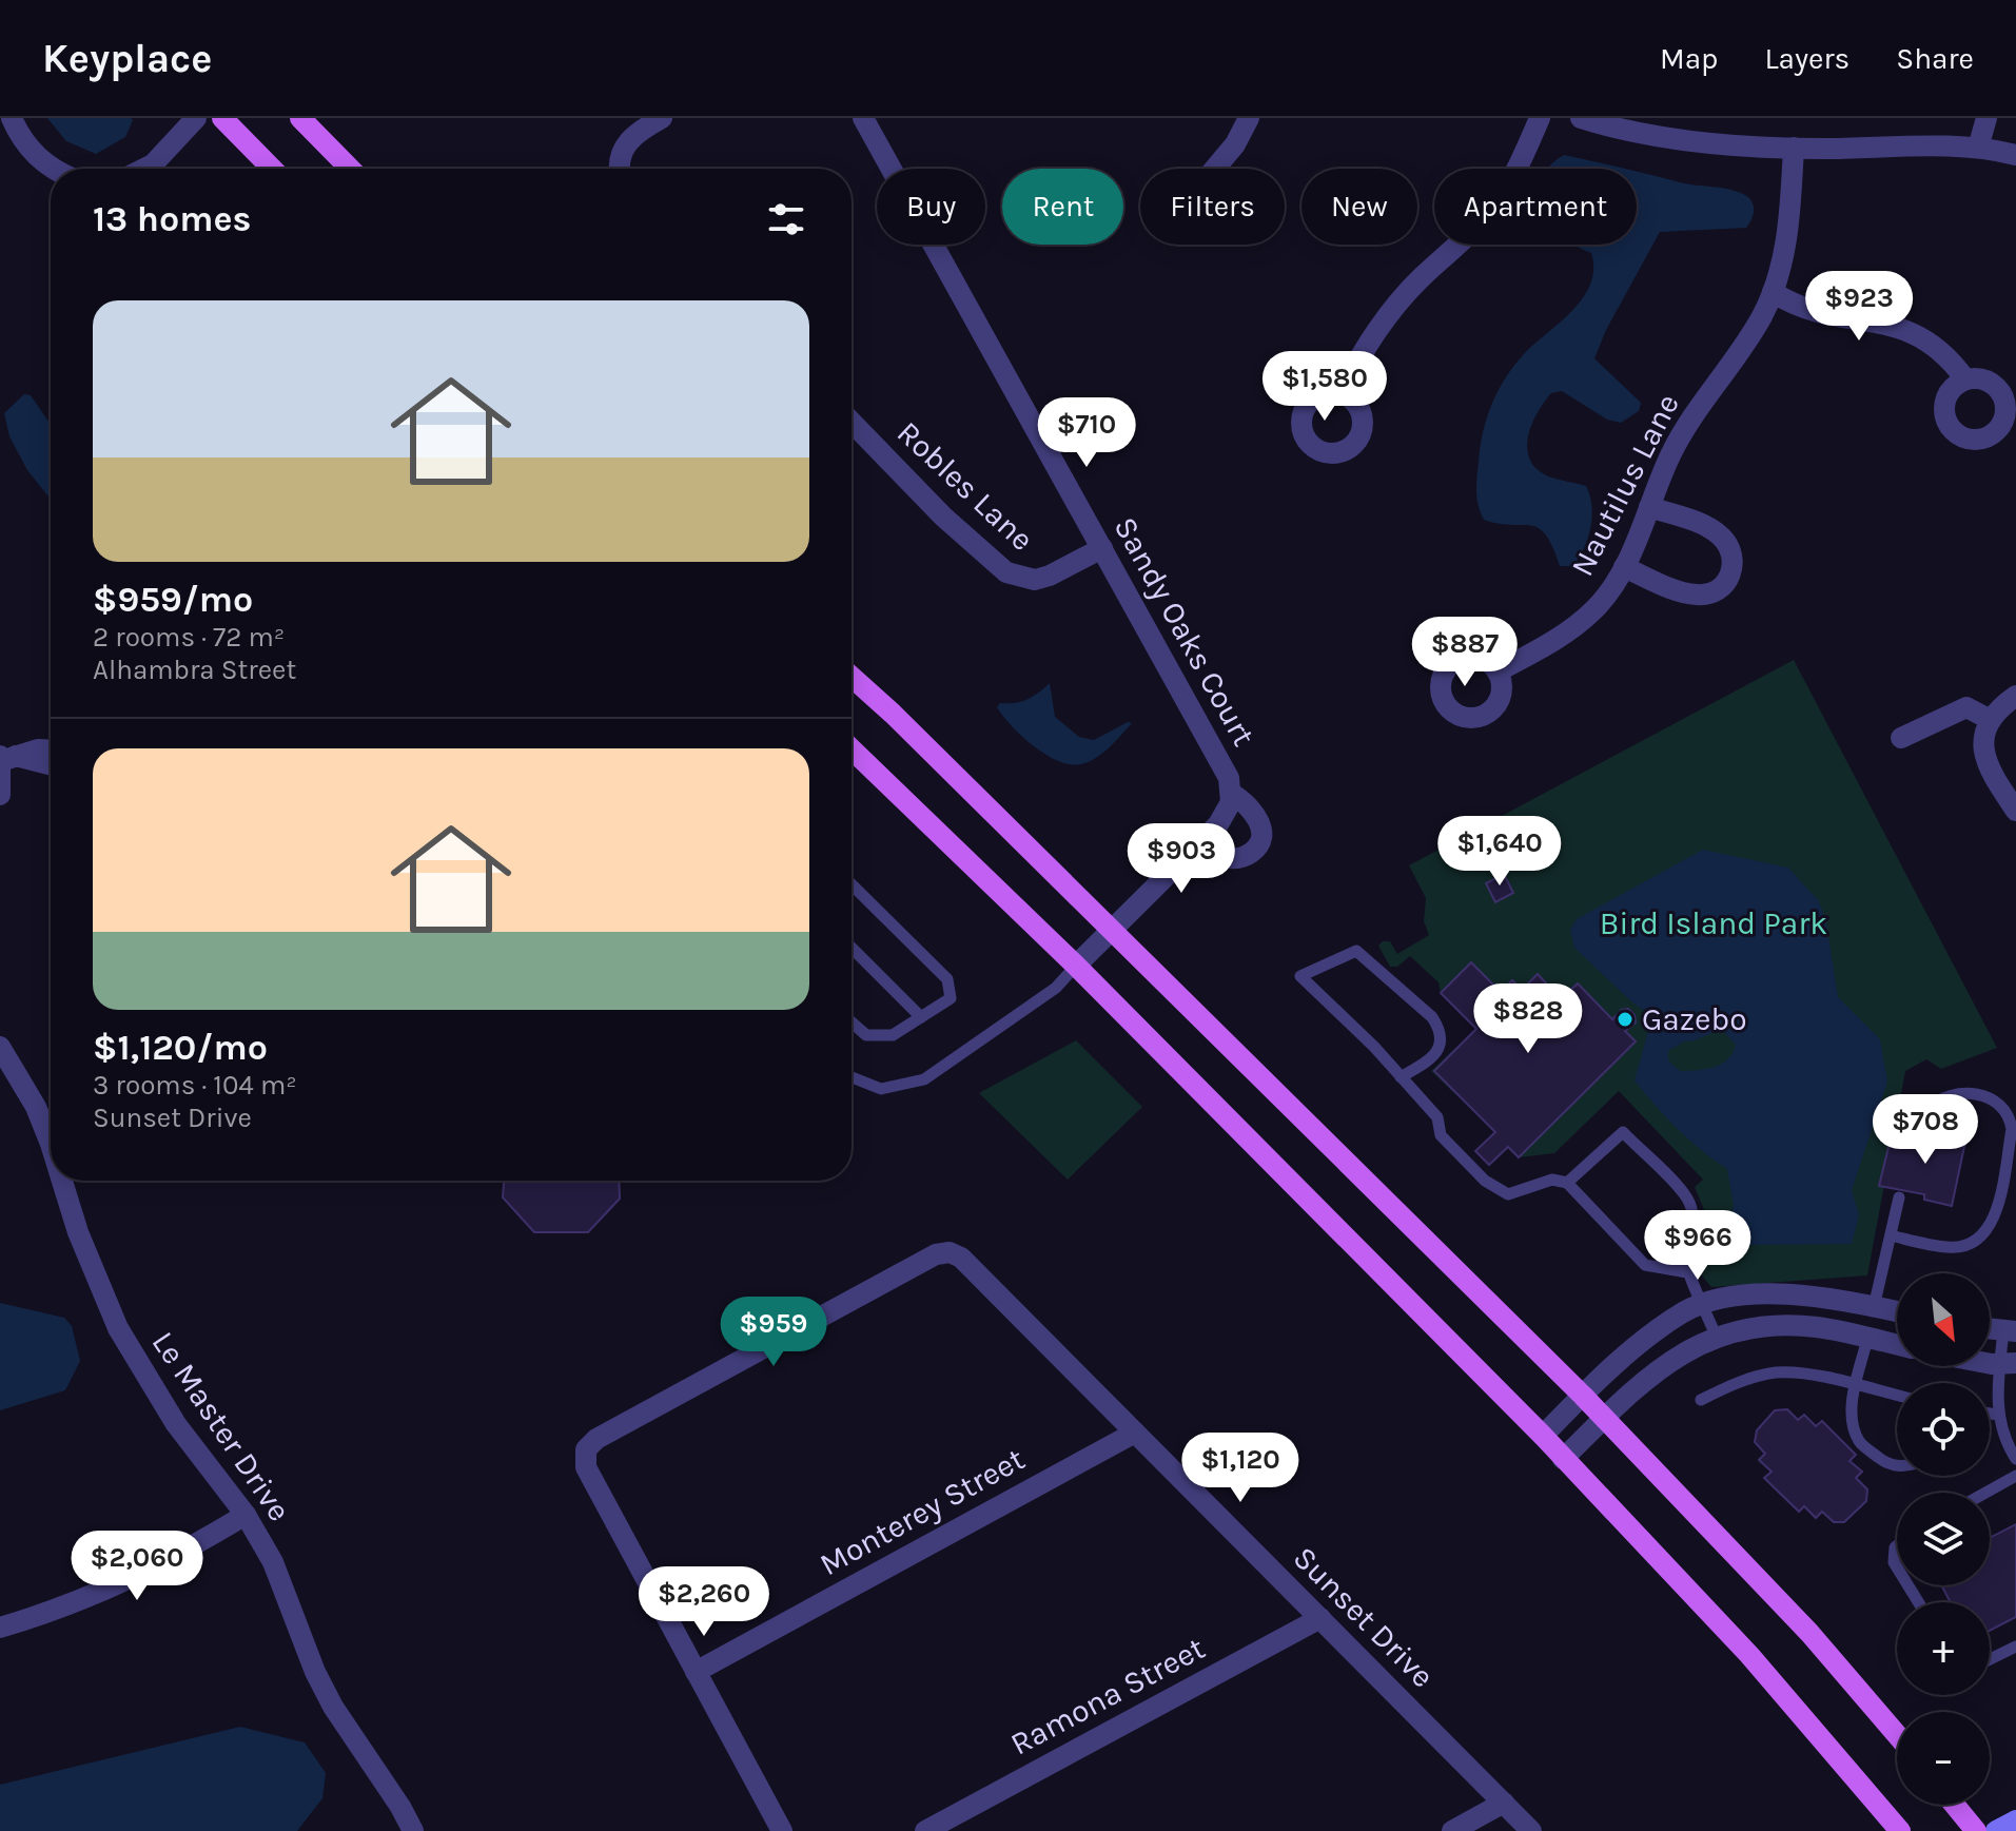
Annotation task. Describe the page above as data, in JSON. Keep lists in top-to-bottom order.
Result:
{
  "streets": {
    "street": [
      "Nautilus Lane",
      "Robles Lane",
      "Sandy Oaks Court",
      "Le Master Drive",
      "Monterey Street",
      "Sunset Drive",
      "Ramona Street"
    ]
  },
  "crossings": [
    ["Robles Lane", "Sandy Oaks Court"],
    ["Monterey Street", "Sunset Drive"],
    ["Sunset Drive", "Ramona Street"]
  ],
  "parks": ["Bird Island Park"],
  "places": ["Gazebo"],
  "north": "bottom right",
  "page": {
    "header": "Keyplace",
    "nav": ["Map", "Layers", "Share"],
    "chip": [
      "Buy",
      "Rent",
      "Filters",
      "New",
      "Apartment"
    ],
    "heading": "13 homes",
    "list": [
      {
        "name": "$959/mo",
        "note": "2 rooms · 72 m² · Alhambra Street"
      },
      {
        "name": "$1,120/mo",
        "note": "3 rooms · 104 m² · Sunset Drive"
      }
    ],
    "price": [
      "$923",
      "$1,580",
      "$710",
      "$887",
      "$1,640",
      "$903",
      "$828",
      "$708",
      "$966",
      "$959",
      "$1,120",
      "$2,060",
      "$2,260"
    ],
    "map_buttons": ["+", "−"]
  }
}
